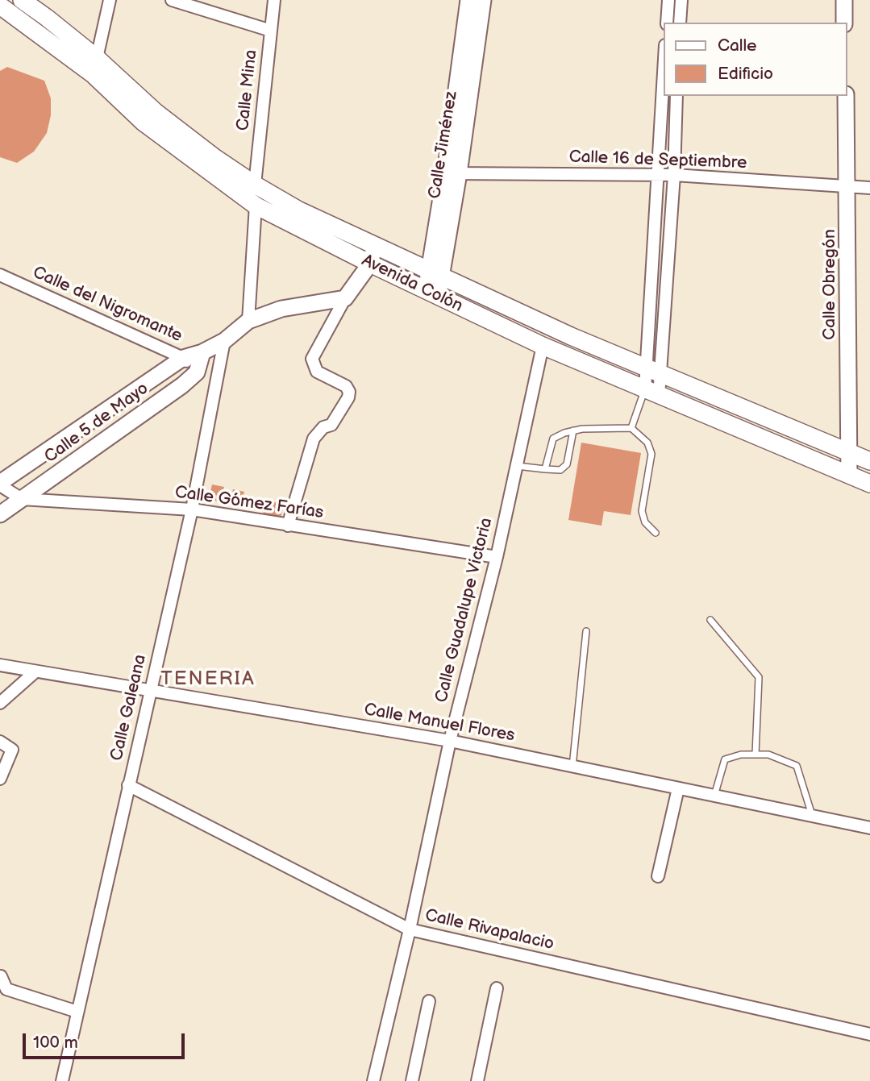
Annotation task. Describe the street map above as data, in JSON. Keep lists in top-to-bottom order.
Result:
{
  "streets": {
    "main road": ["Avenida Colón"],
    "street": [
      "Calle Mina",
      "Calle Jiménez",
      "Calle 16 de Septiembre",
      "Calle Obregón",
      "Calle del Nigromante",
      "Calle 5 de Mayo",
      "Calle Gómez Farías",
      "Calle Guadalupe Victoria",
      "Calle Galeana",
      "Calle Manuel Flores",
      "Calle Rivapalacio"
    ]
  },
  "crossings": [
    ["Calle Mina", "Avenida Colón"],
    ["Calle Jiménez", "Calle 16 de Septiembre"],
    ["Calle Jiménez", "Avenida Colón"],
    ["Calle 16 de Septiembre", "Calle Obregón"],
    ["Avenida Colón", "Calle Obregón"],
    ["Avenida Colón", "Calle Guadalupe Victoria"],
    ["Calle del Nigromante", "Calle 5 de Mayo"],
    ["Calle 5 de Mayo", "Calle Gómez Farías"],
    ["Calle 5 de Mayo", "Calle Galeana"],
    ["Calle Gómez Farías", "Calle Guadalupe Victoria"],
    ["Calle Gómez Farías", "Calle Galeana"],
    ["Calle Guadalupe Victoria", "Calle Manuel Flores"],
    ["Calle Guadalupe Victoria", "Calle Rivapalacio"],
    ["Calle Galeana", "Calle Manuel Flores"],
    ["Calle Galeana", "Calle Rivapalacio"]
  ],
  "districts": ["TENERIA"],
  "legend": ["Calle", "Edificio"],
  "scale_bar": "100 m"
}
